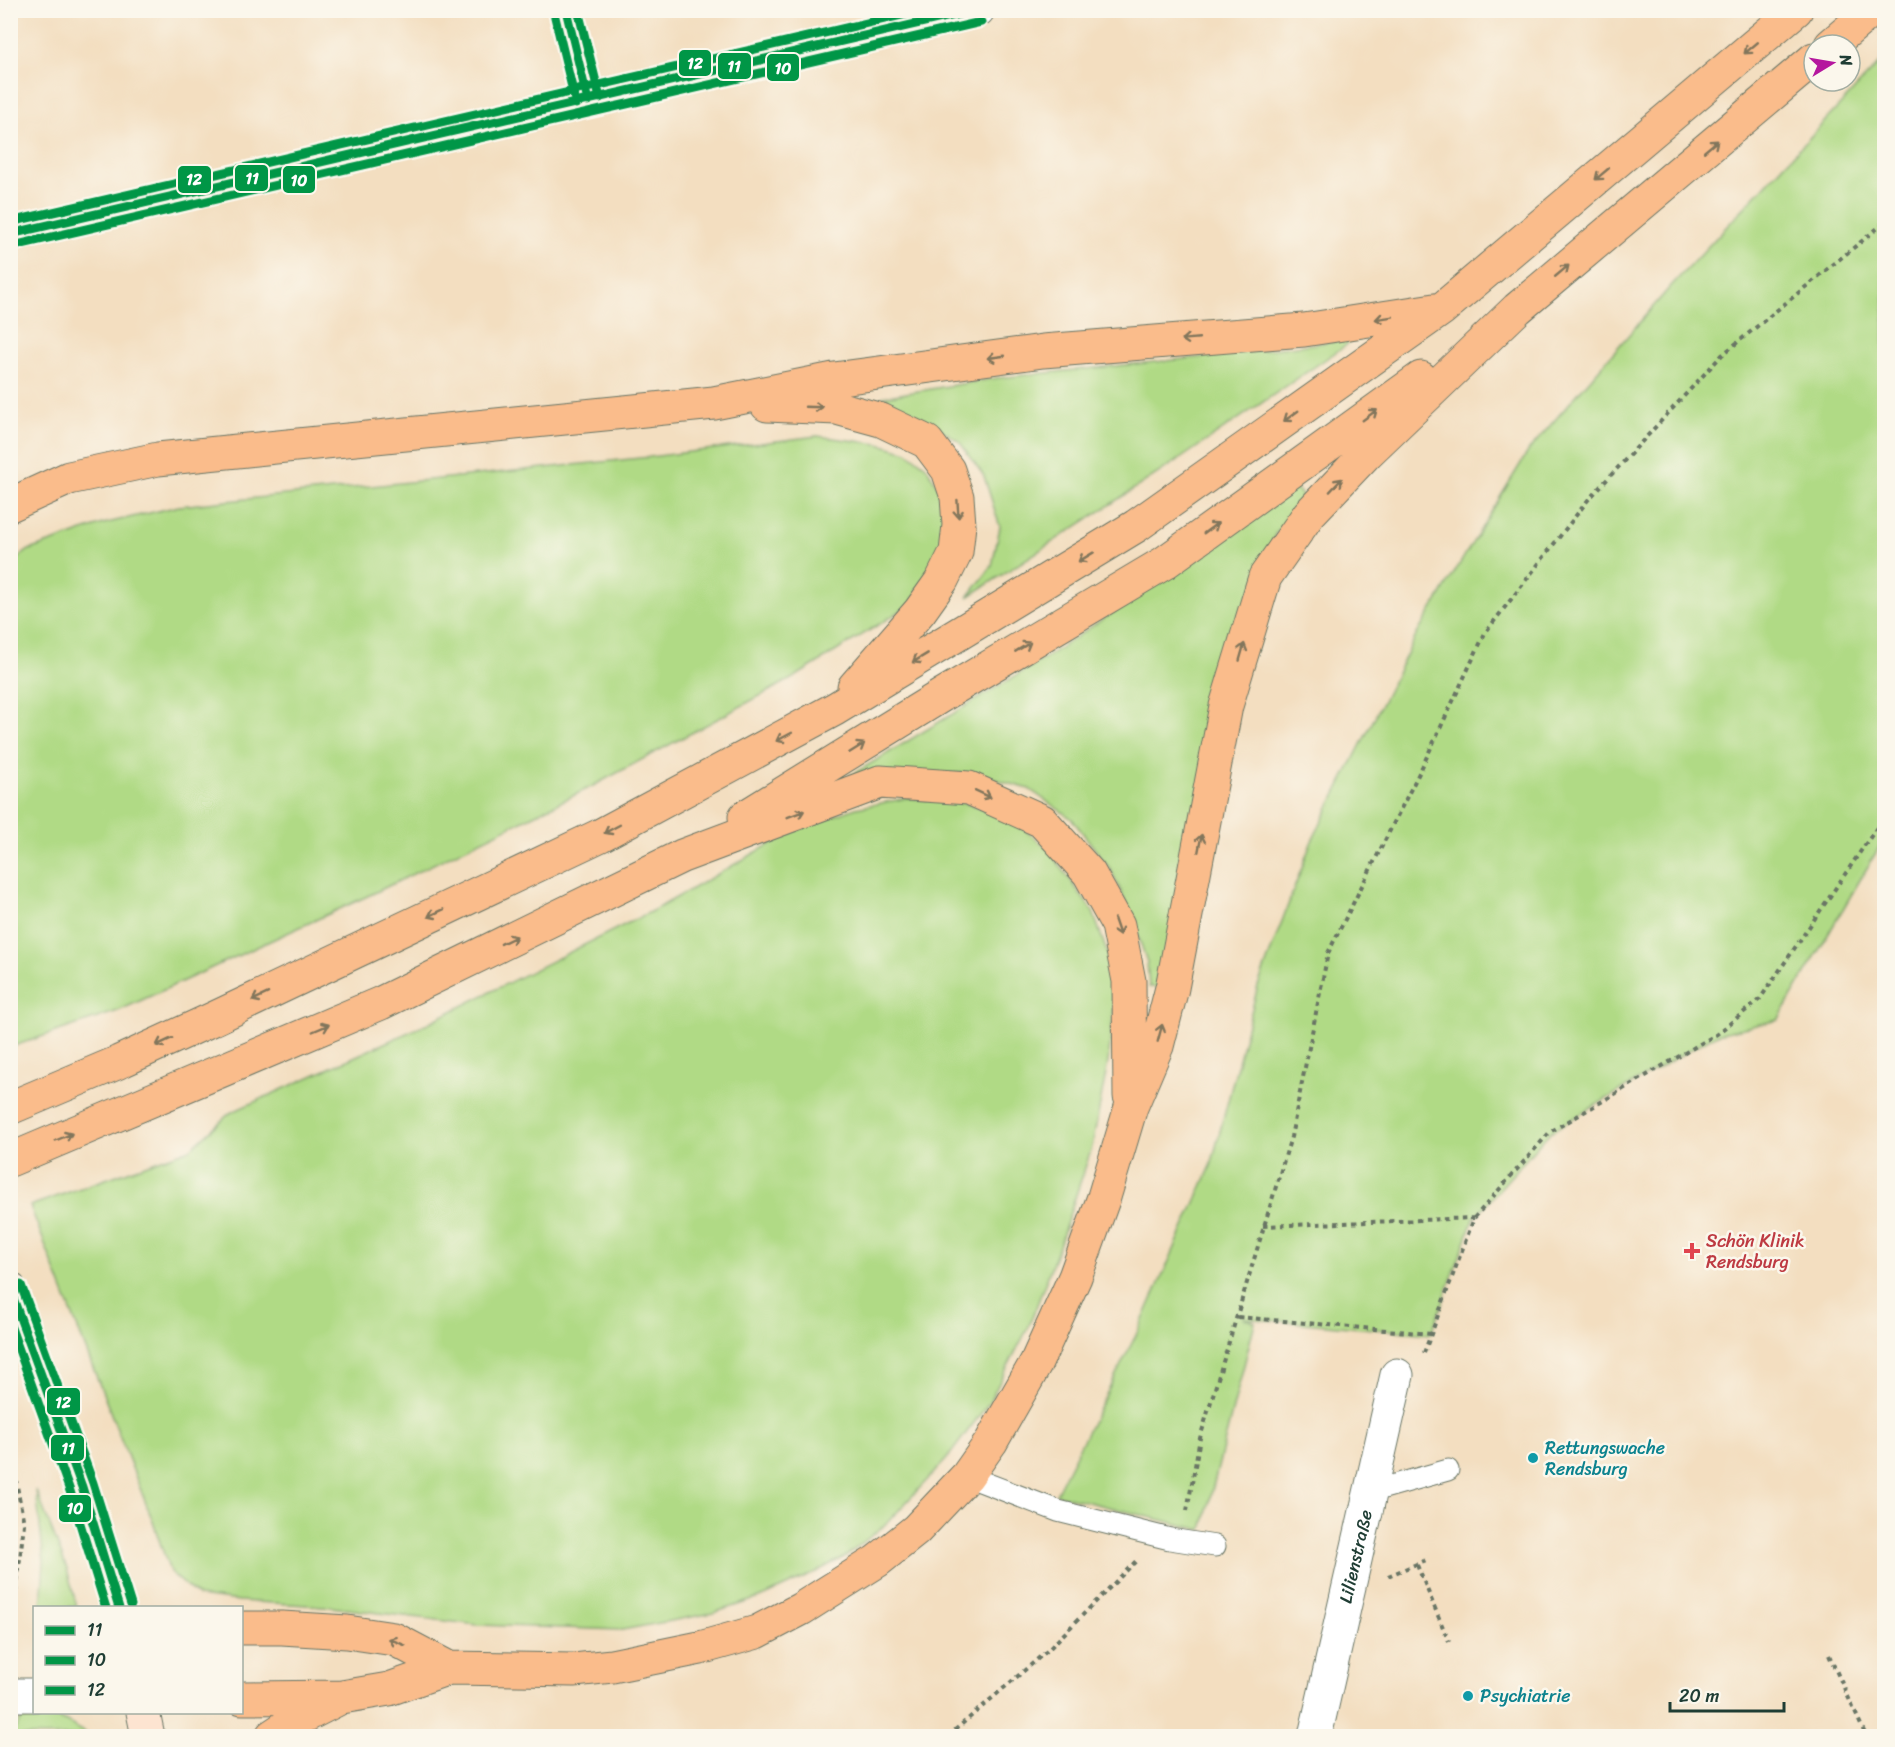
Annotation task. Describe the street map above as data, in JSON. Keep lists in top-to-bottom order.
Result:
{
  "streets": {
    "street": ["Lilienstraße"]
  },
  "places": {
    "health": ["Schön Klinik Rendsburg"],
    "other": ["Rettungswache Rendsburg", "Psychiatrie"]
  },
  "lines": ["transit line 11", "transit line 12", "transit line 10"],
  "legend": ["11", "10", "12"],
  "scale_bar": "20 m",
  "north": "right"
}
